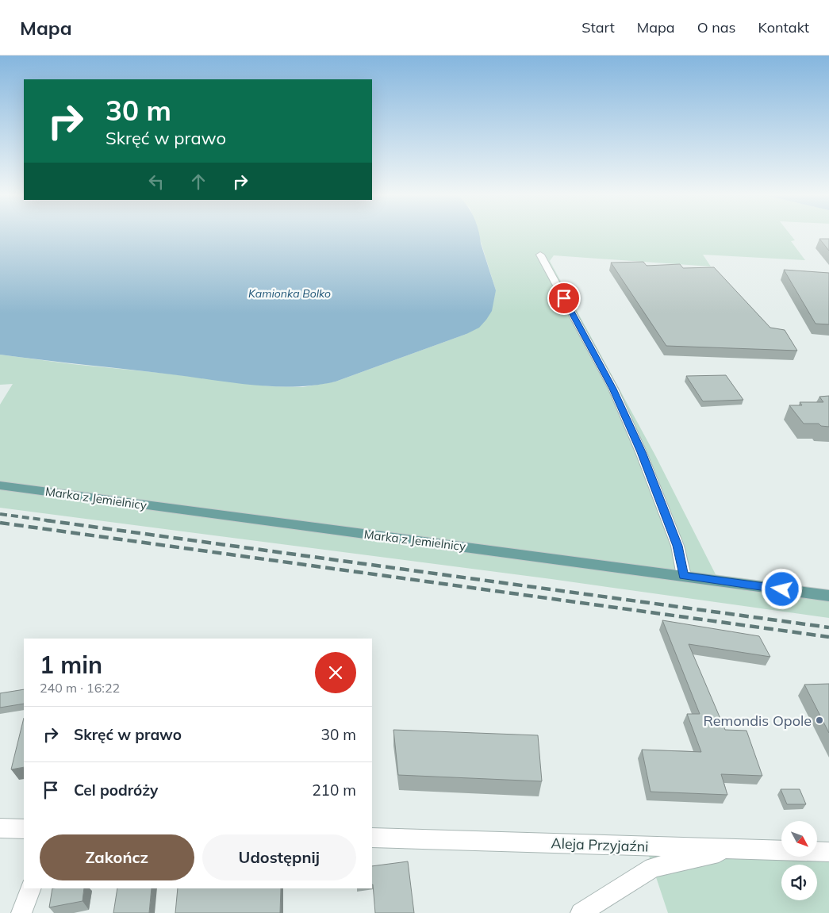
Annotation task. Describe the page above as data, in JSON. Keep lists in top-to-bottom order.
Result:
{
  "streets": {
    "main road": ["Marka z Jemielnicy"],
    "street": ["Aleja Przyjaźni"]
  },
  "water": ["Kamionka Bolko"],
  "places": ["Remondis Opole"],
  "north": "bottom right",
  "page": {
    "header": "Mapa",
    "nav": [
      "Start",
      "Mapa",
      "O nas",
      "Kontakt"
    ],
    "turn": ["30 m", "Skręć w prawo"],
    "heading": ["1 min", "240 m · 16:22"],
    "list": [
      {
        "name": "Skręć w prawo",
        "value": "30 m"
      },
      {
        "name": "Cel podróży",
        "value": "210 m"
      }
    ],
    "buttons": ["Zakończ", "Udostępnij"]
  }
}
